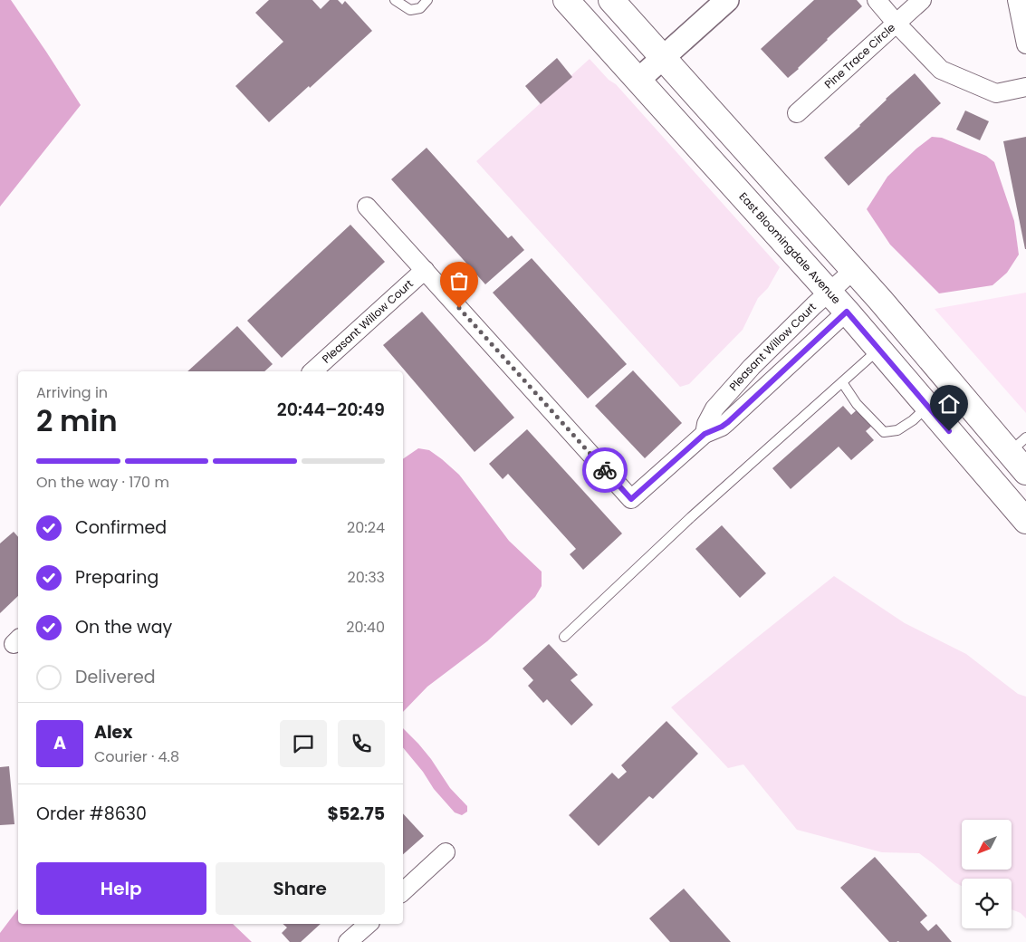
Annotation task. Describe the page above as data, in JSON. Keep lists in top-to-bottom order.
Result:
{
  "streets": {
    "main road": ["East Bloomingdale Avenue"],
    "street": ["Pine Trace Circle", "Pleasant Willow Court"]
  },
  "crossings": [
    ["East Bloomingdale Avenue", "Pleasant Willow Court"]
  ],
  "north": "bottom left",
  "page": {
    "heading": ["2 min", "Arriving in", "20:44–20:49"],
    "panel": [
      "Alex",
      "Courier · 4.8",
      "Order #8630",
      "$52.75"
    ],
    "bar": "On the way · 170 m",
    "list": [
      ["Confirmed", "20:24"],
      ["Preparing", "20:33"],
      ["On the way", "20:40"],
      "Delivered"
    ],
    "round": "A",
    "buttons": ["Help", "Share"]
  }
}
